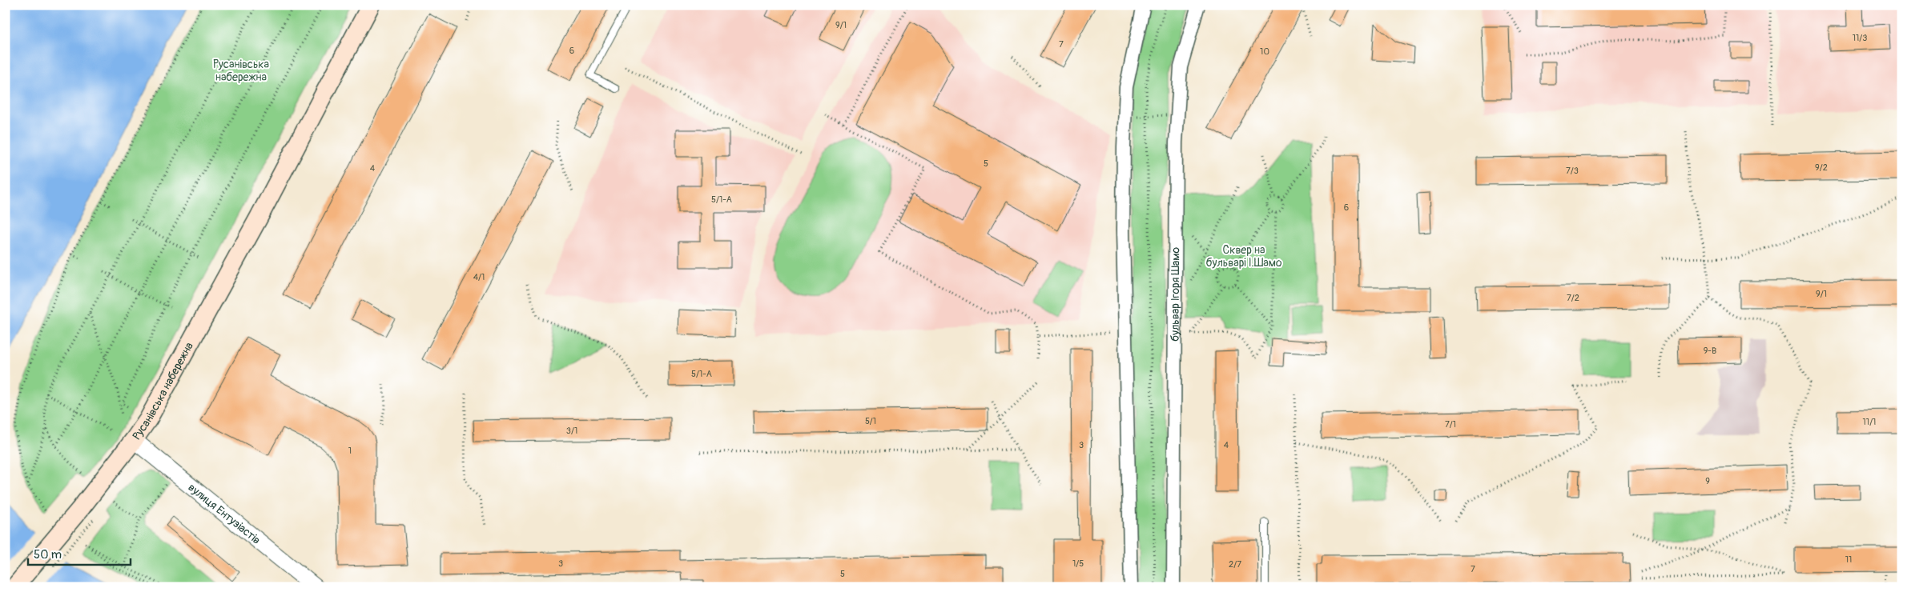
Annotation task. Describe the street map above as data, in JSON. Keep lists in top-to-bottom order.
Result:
{
  "streets": {
    "main road": ["Русанівська набережна"],
    "street": ["бульвар Ігоря Шамо", "вулиця Ентузіастів"]
  },
  "crossings": [
    ["Русанівська набережна", "вулиця Ентузіастів"]
  ],
  "parks": ["Русанівська набережна", "Сквер на бульварі І.Шамо"],
  "house_numbers": [
    "9/1",
    "11/3",
    "7",
    "6",
    "10",
    "5",
    "9/2",
    "4",
    "7/3",
    "5/1-А",
    "6",
    "4/1",
    "9/1",
    "7/2",
    "9-В",
    "5/1-А",
    "5/1",
    "11/1",
    "7/1",
    "3/1",
    "3",
    "4",
    "1",
    "9",
    "11",
    "3",
    "1/5",
    "2/7",
    "7",
    "5"
  ],
  "scale_bar": "50 m"
}
